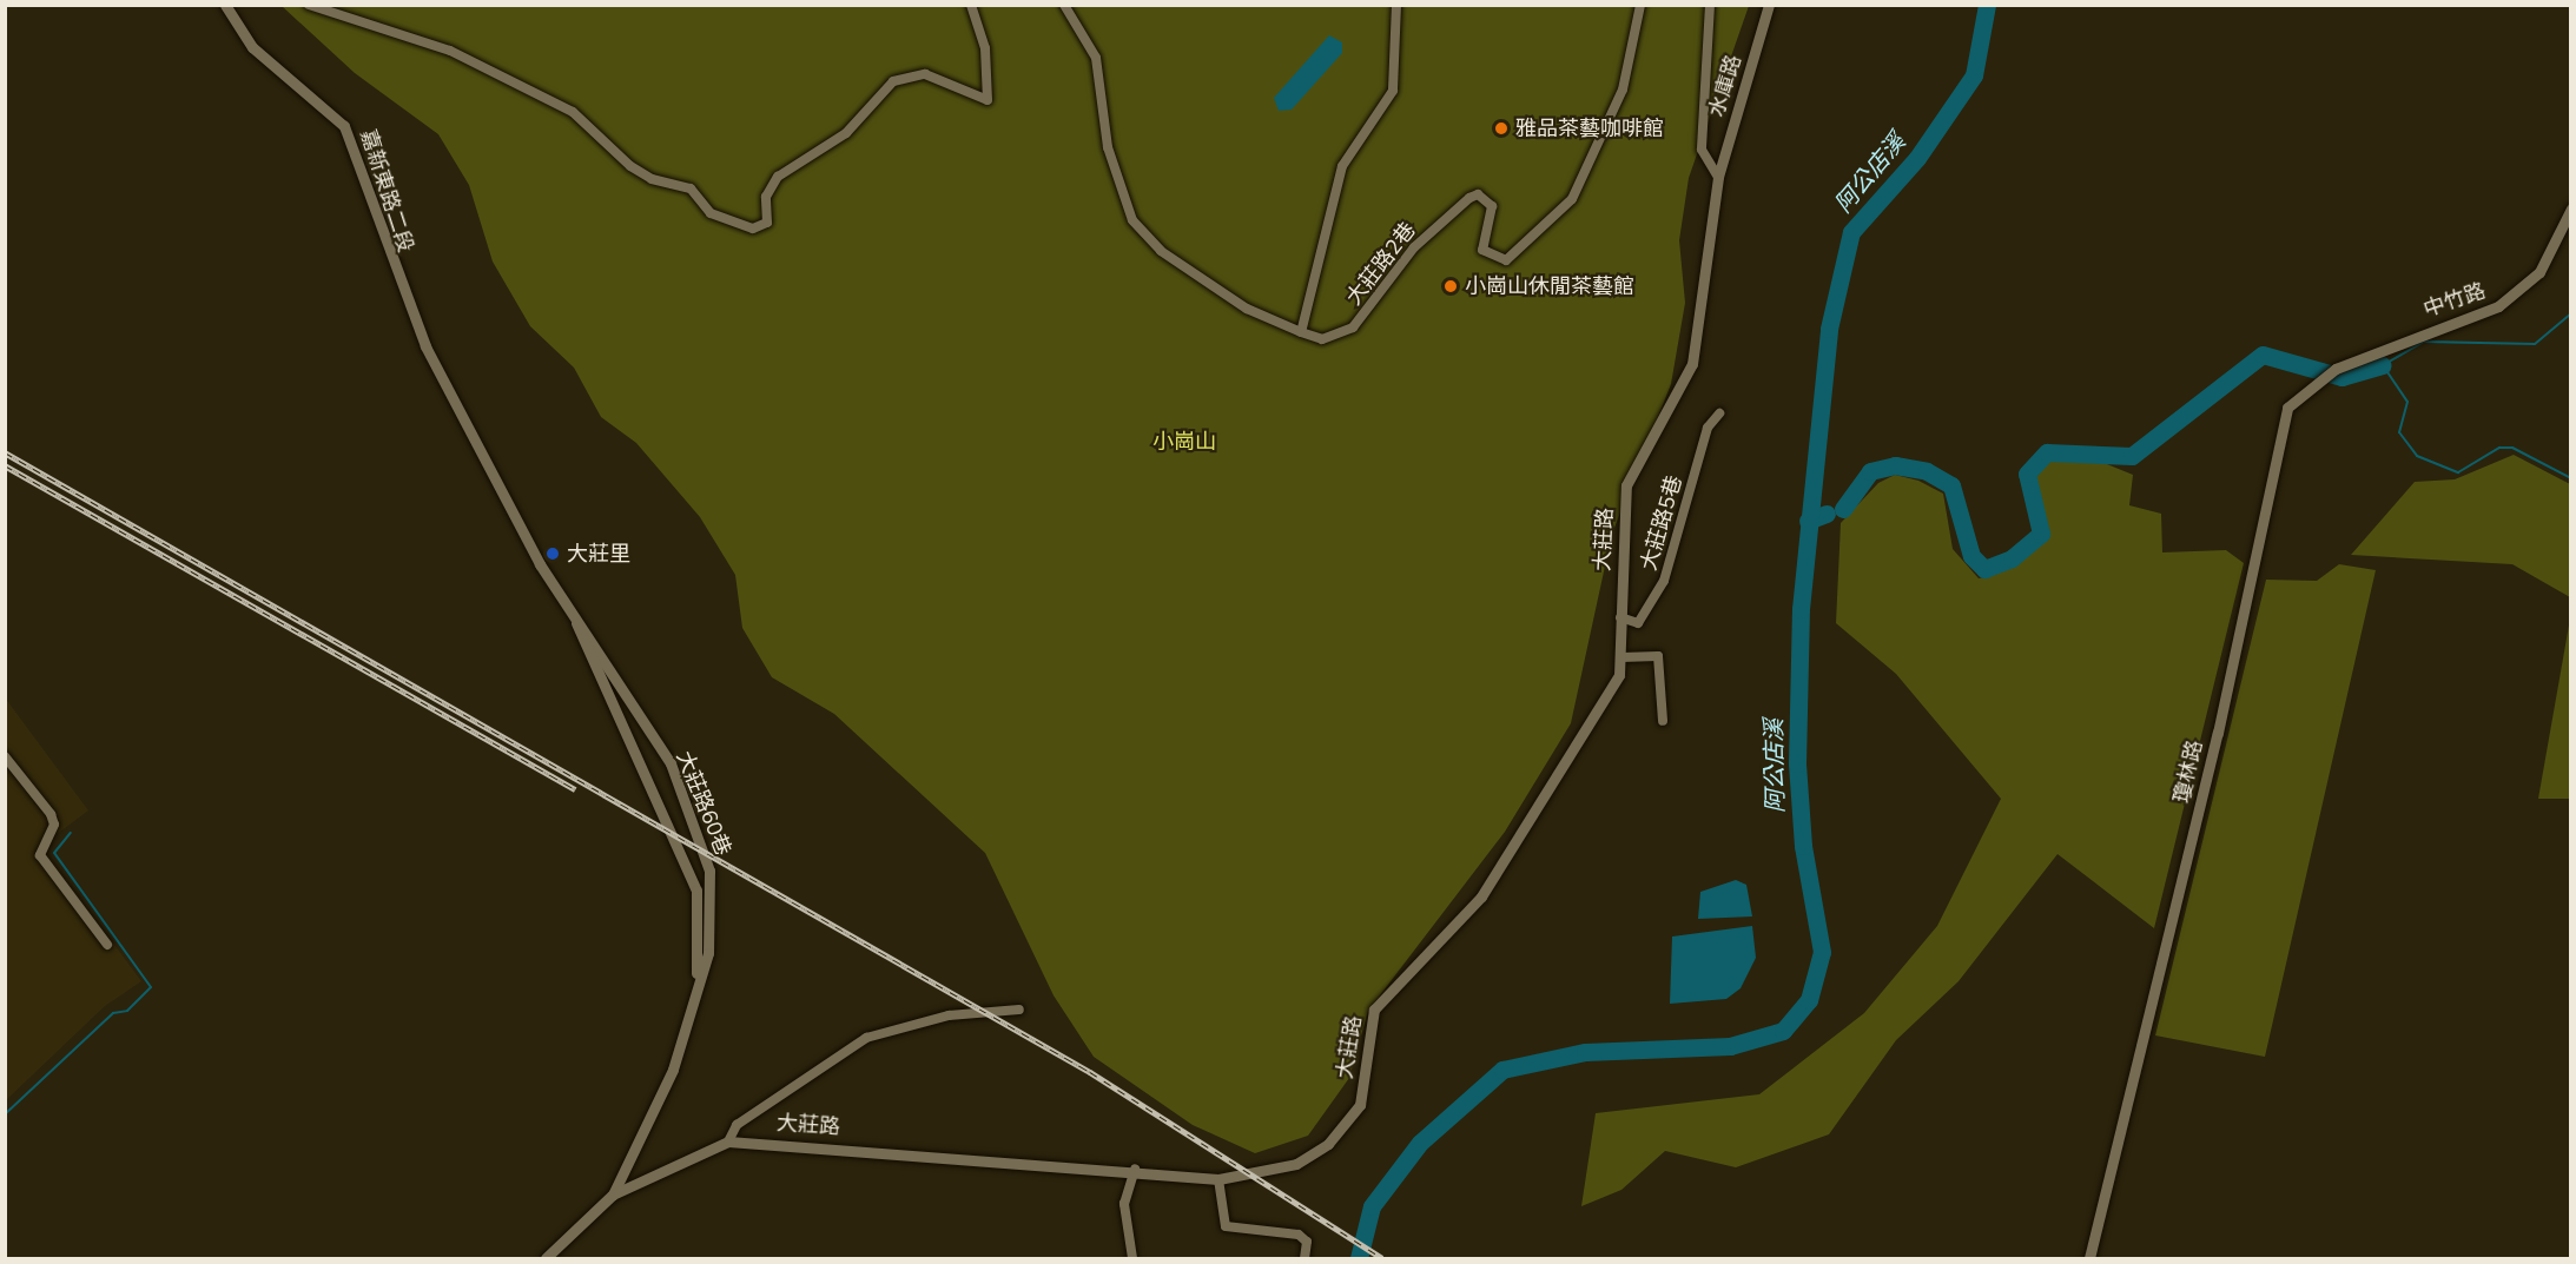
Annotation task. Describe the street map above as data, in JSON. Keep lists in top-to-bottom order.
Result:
{
  "streets": {
    "street": [
      "水庫路",
      "嘉新東路二段",
      "大莊路2巷",
      "中竹路",
      "大莊路5巷",
      "大莊路",
      "瓊林路",
      "大莊路60巷"
    ]
  },
  "crossings": [
    ["水庫路", "大莊路"],
    ["嘉新東路二段", "大莊路60巷"],
    ["中竹路", "瓊林路"],
    ["大莊路5巷", "大莊路"],
    ["大莊路", "大莊路60巷"]
  ],
  "water": ["阿公店溪"],
  "parks": ["小崗山"],
  "places": ["雅品茶藝咖啡館", "小崗山休閒茶藝館", "大莊里"]
}
